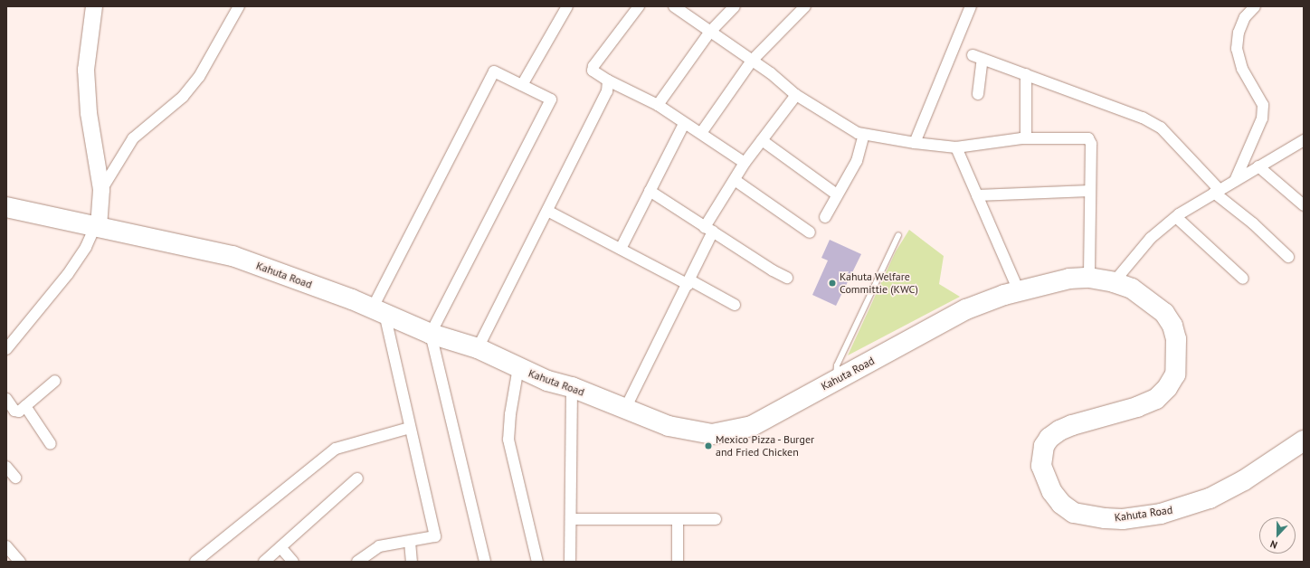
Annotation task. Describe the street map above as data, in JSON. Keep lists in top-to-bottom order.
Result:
{
  "streets": {
    "highway": ["Kahuta Road"]
  },
  "places": ["Kahuta Welfare Committie (KWC)", "Mexico Pizza - Burger and Fried Chicken"],
  "north": "bottom"
}
